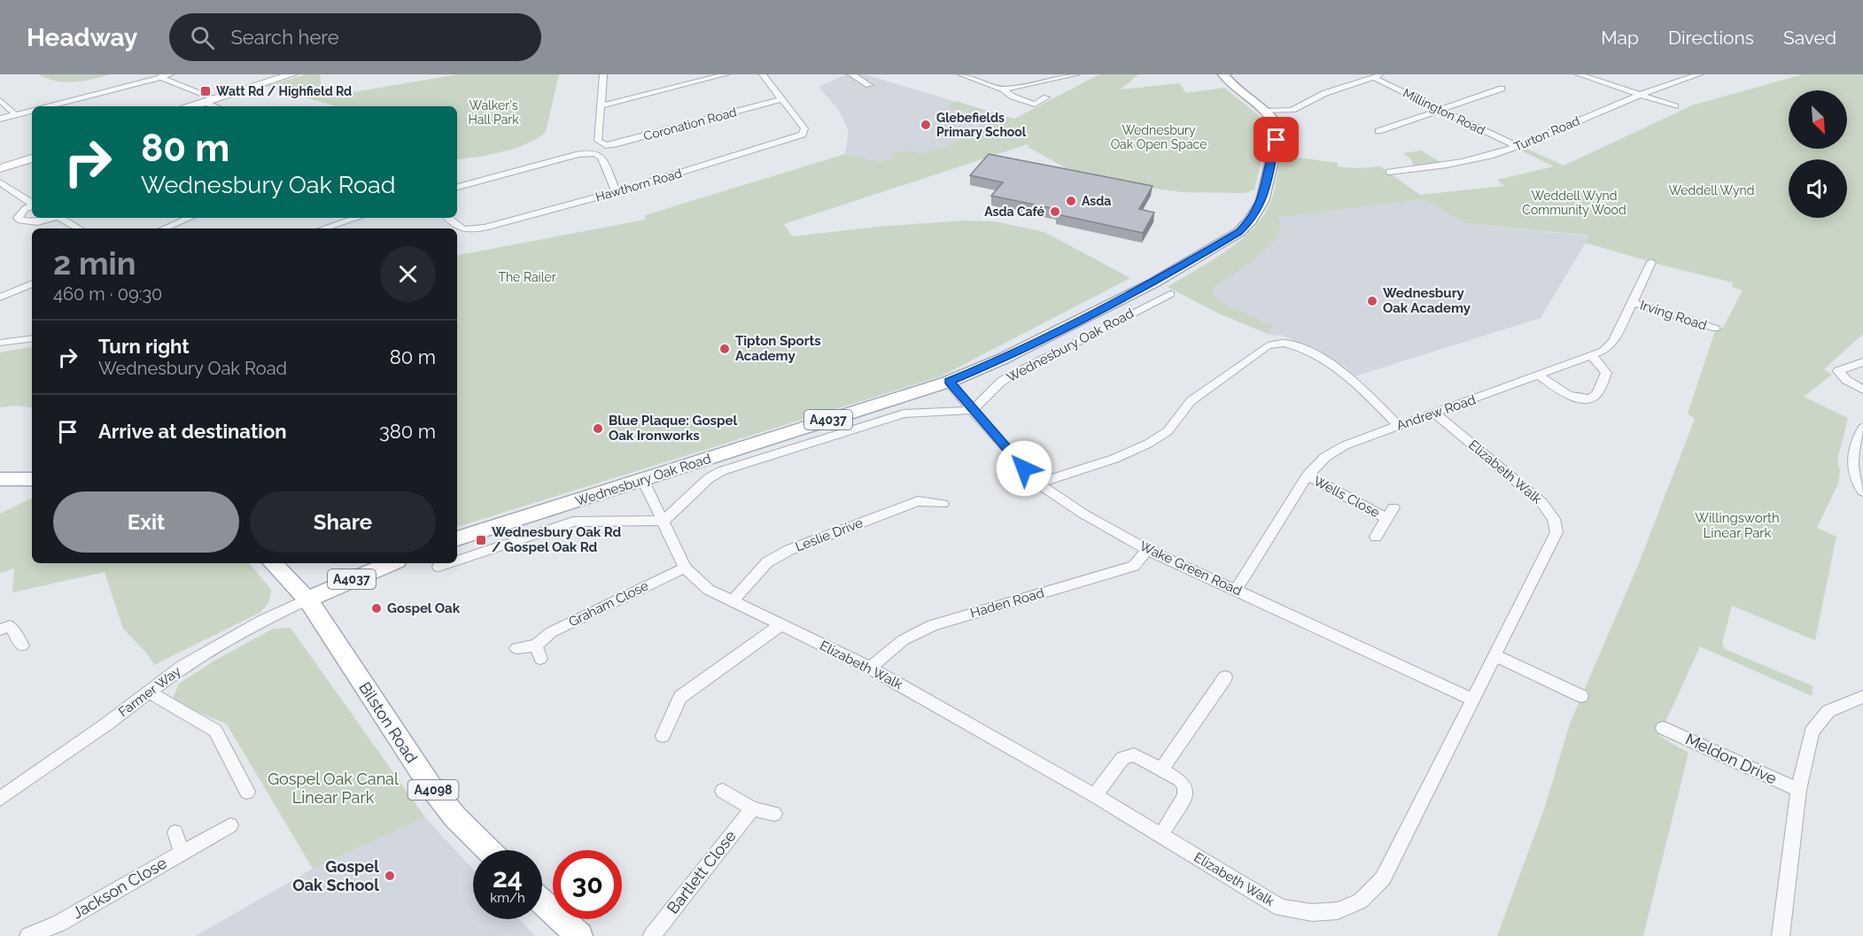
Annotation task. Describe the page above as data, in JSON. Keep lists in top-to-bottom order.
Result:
{
  "streets": {
    "main road": [
      "Wednesbury Oak Road",
      "A4037",
      "Bilston Road",
      "A4098"
    ],
    "street": [
      "Millington Road",
      "Coronation Road",
      "Turton Road",
      "Hawthorn Road",
      "Irving Road",
      "Andrew Road",
      "Elizabeth Walk",
      "Wells Close",
      "Leslie Drive",
      "Wake Green Road",
      "Haden Road",
      "Graham Close",
      "Farmer Way",
      "Meldon Drive",
      "Bartlett Close",
      "Jackson Close"
    ]
  },
  "crossings": [
    ["Millington Road", "Turton Road"],
    ["Coronation Road", "Hawthorn Road"],
    ["Irving Road", "Andrew Road"],
    ["Wednesbury Oak Road", "Elizabeth Walk"],
    ["Wednesbury Oak Road", "Wake Green Road"],
    ["Andrew Road", "Elizabeth Walk"],
    ["Andrew Road", "Wells Close"],
    ["Andrew Road", "Wake Green Road"],
    ["A4037", "Farmer Way"],
    ["A4037", "Bilston Road"],
    ["Elizabeth Walk", "Leslie Drive"],
    ["Elizabeth Walk", "Wake Green Road"],
    ["Elizabeth Walk", "Haden Road"],
    ["Elizabeth Walk", "Graham Close"],
    ["Wake Green Road", "Haden Road"],
    ["Farmer Way", "Bilston Road"]
  ],
  "parks": [
    "Walker's Hall Park",
    "Wednesbury Oak Open Space",
    "Weddell Wynd",
    "Weddell Wynd Community Wood",
    "The Railer",
    "Willingsworth Linear Park",
    "Gospel Oak Canal Linear Park"
  ],
  "places": {
    "transit": ["Watt Rd / Highfield Rd", "Wednesbury Oak Rd / Gospel Oak Rd"],
    "other": [
      "Glebefields Primary School",
      "Asda",
      "Asda Café",
      "Wednesbury Oak Academy",
      "Tipton Sports Academy",
      "Blue Plaque: Gospel Oak Ironworks",
      "Gospel Oak",
      "Gospel Oak School"
    ]
  },
  "north": "bottom right",
  "page": {
    "header": "Headway",
    "search": "Search here",
    "nav": ["Map", "Directions", "Saved"],
    "turn": ["80 m", "Wednesbury Oak Road"],
    "heading": ["2 min", "460 m · 09:30"],
    "list": [
      {
        "name": "Turn right",
        "note": "Wednesbury Oak Road",
        "value": "80 m"
      },
      {
        "name": "Arrive at destination",
        "value": "380 m"
      }
    ],
    "buttons": ["Exit", "Share"],
    "speed": "24 km/h",
    "limit": "30"
  }
}
